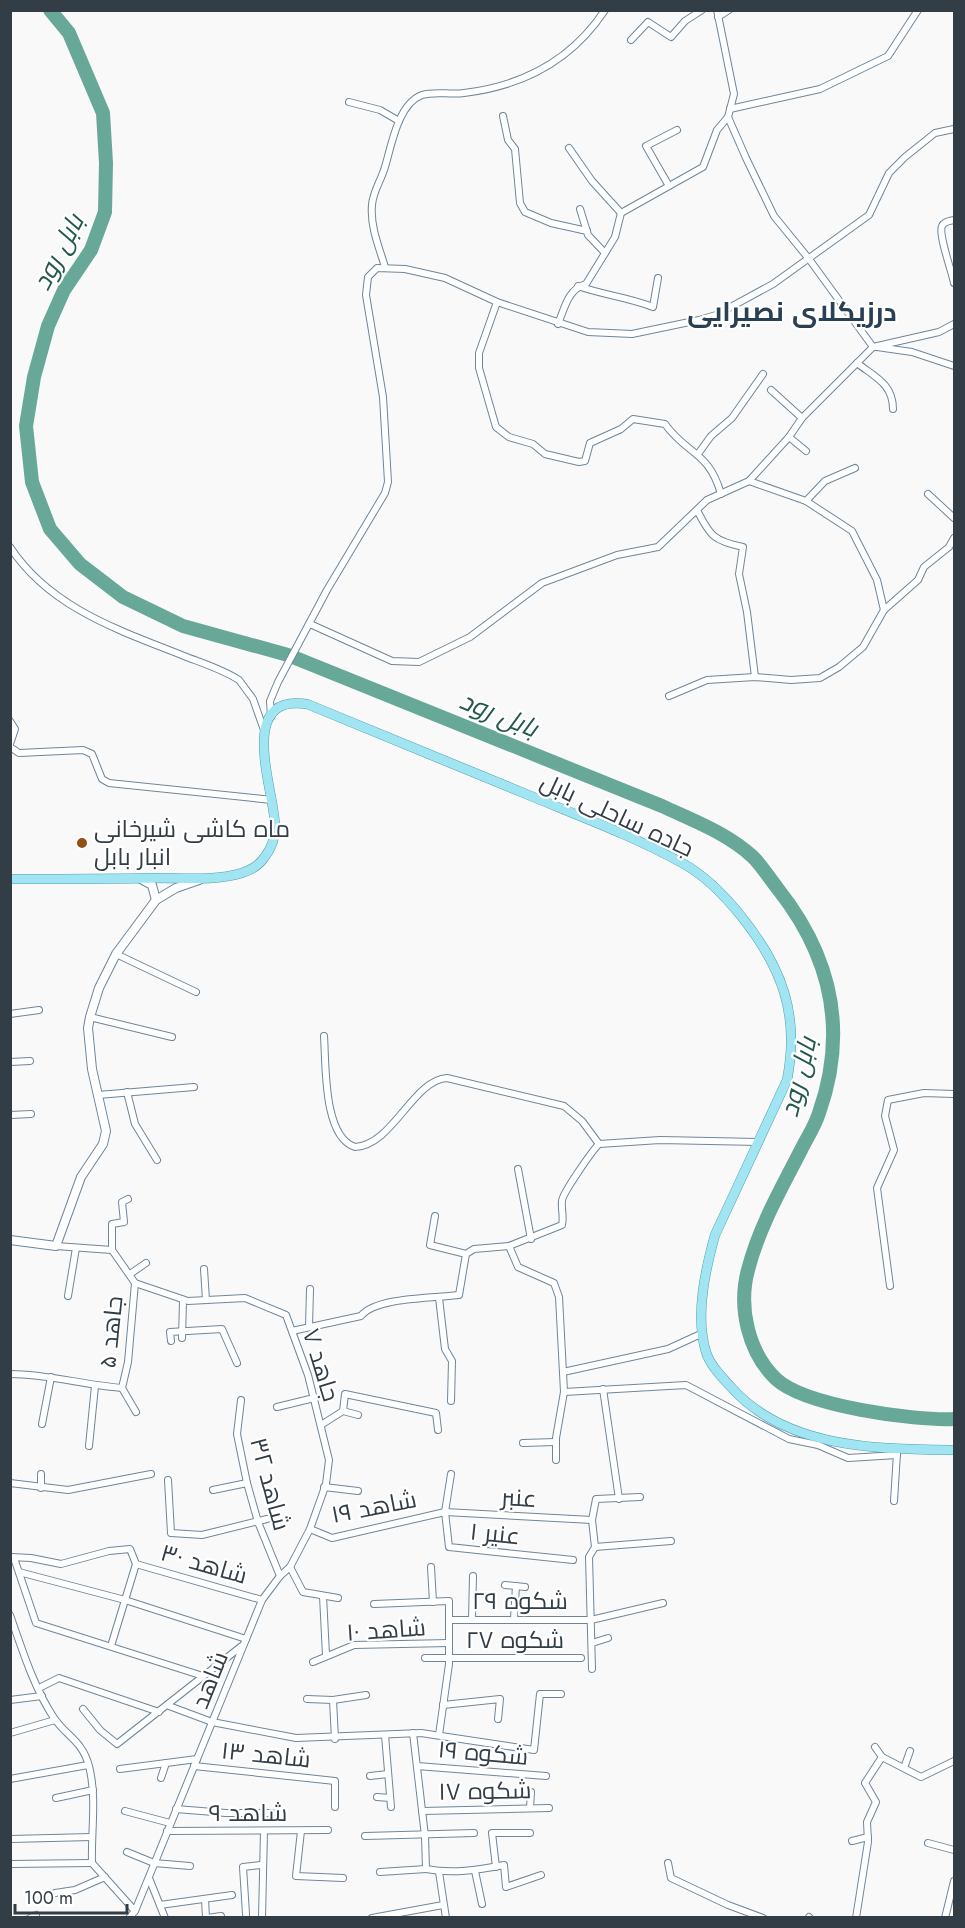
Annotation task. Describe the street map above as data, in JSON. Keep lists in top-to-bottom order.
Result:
{
  "streets": {
    "main road": ["جاده ساحلی بابل"],
    "street": [
      "جاهد ۵",
      "جاهد ۷",
      "شاهد ۳۲",
      "عنبر",
      "شاهد ۱۹",
      "عنیر ۱",
      "شاهد ۳۰",
      "شکوه ۲۹",
      "شاهد ۱۰",
      "شکوه ۲۷",
      "شاهد",
      "شکوه ۱۹",
      "شاهد ۱۳",
      "شکوه ۱۷",
      "شاهد ۹"
    ]
  },
  "crossings": [
    ["جاهد ۵", "جاهد ۷"],
    ["جاهد ۷", "شاهد"],
    ["شاهد ۳۲", "شاهد"],
    ["عنبر", "شاهد ۱۹"],
    ["عنبر", "عنیر ۱"],
    ["شاهد ۱۹", "عنیر ۱"],
    ["شاهد ۱۹", "شاهد"],
    ["شاهد ۳۰", "شاهد"],
    ["شاهد", "شاهد ۱۳"],
    ["شاهد", "شاهد ۹"]
  ],
  "districts": ["درزیکلای نصیرایی"],
  "water": ["بابل رود"],
  "places": ["ماه کاشی شیرخانی انبار بابل"],
  "scale_bar": "100 m"
}
